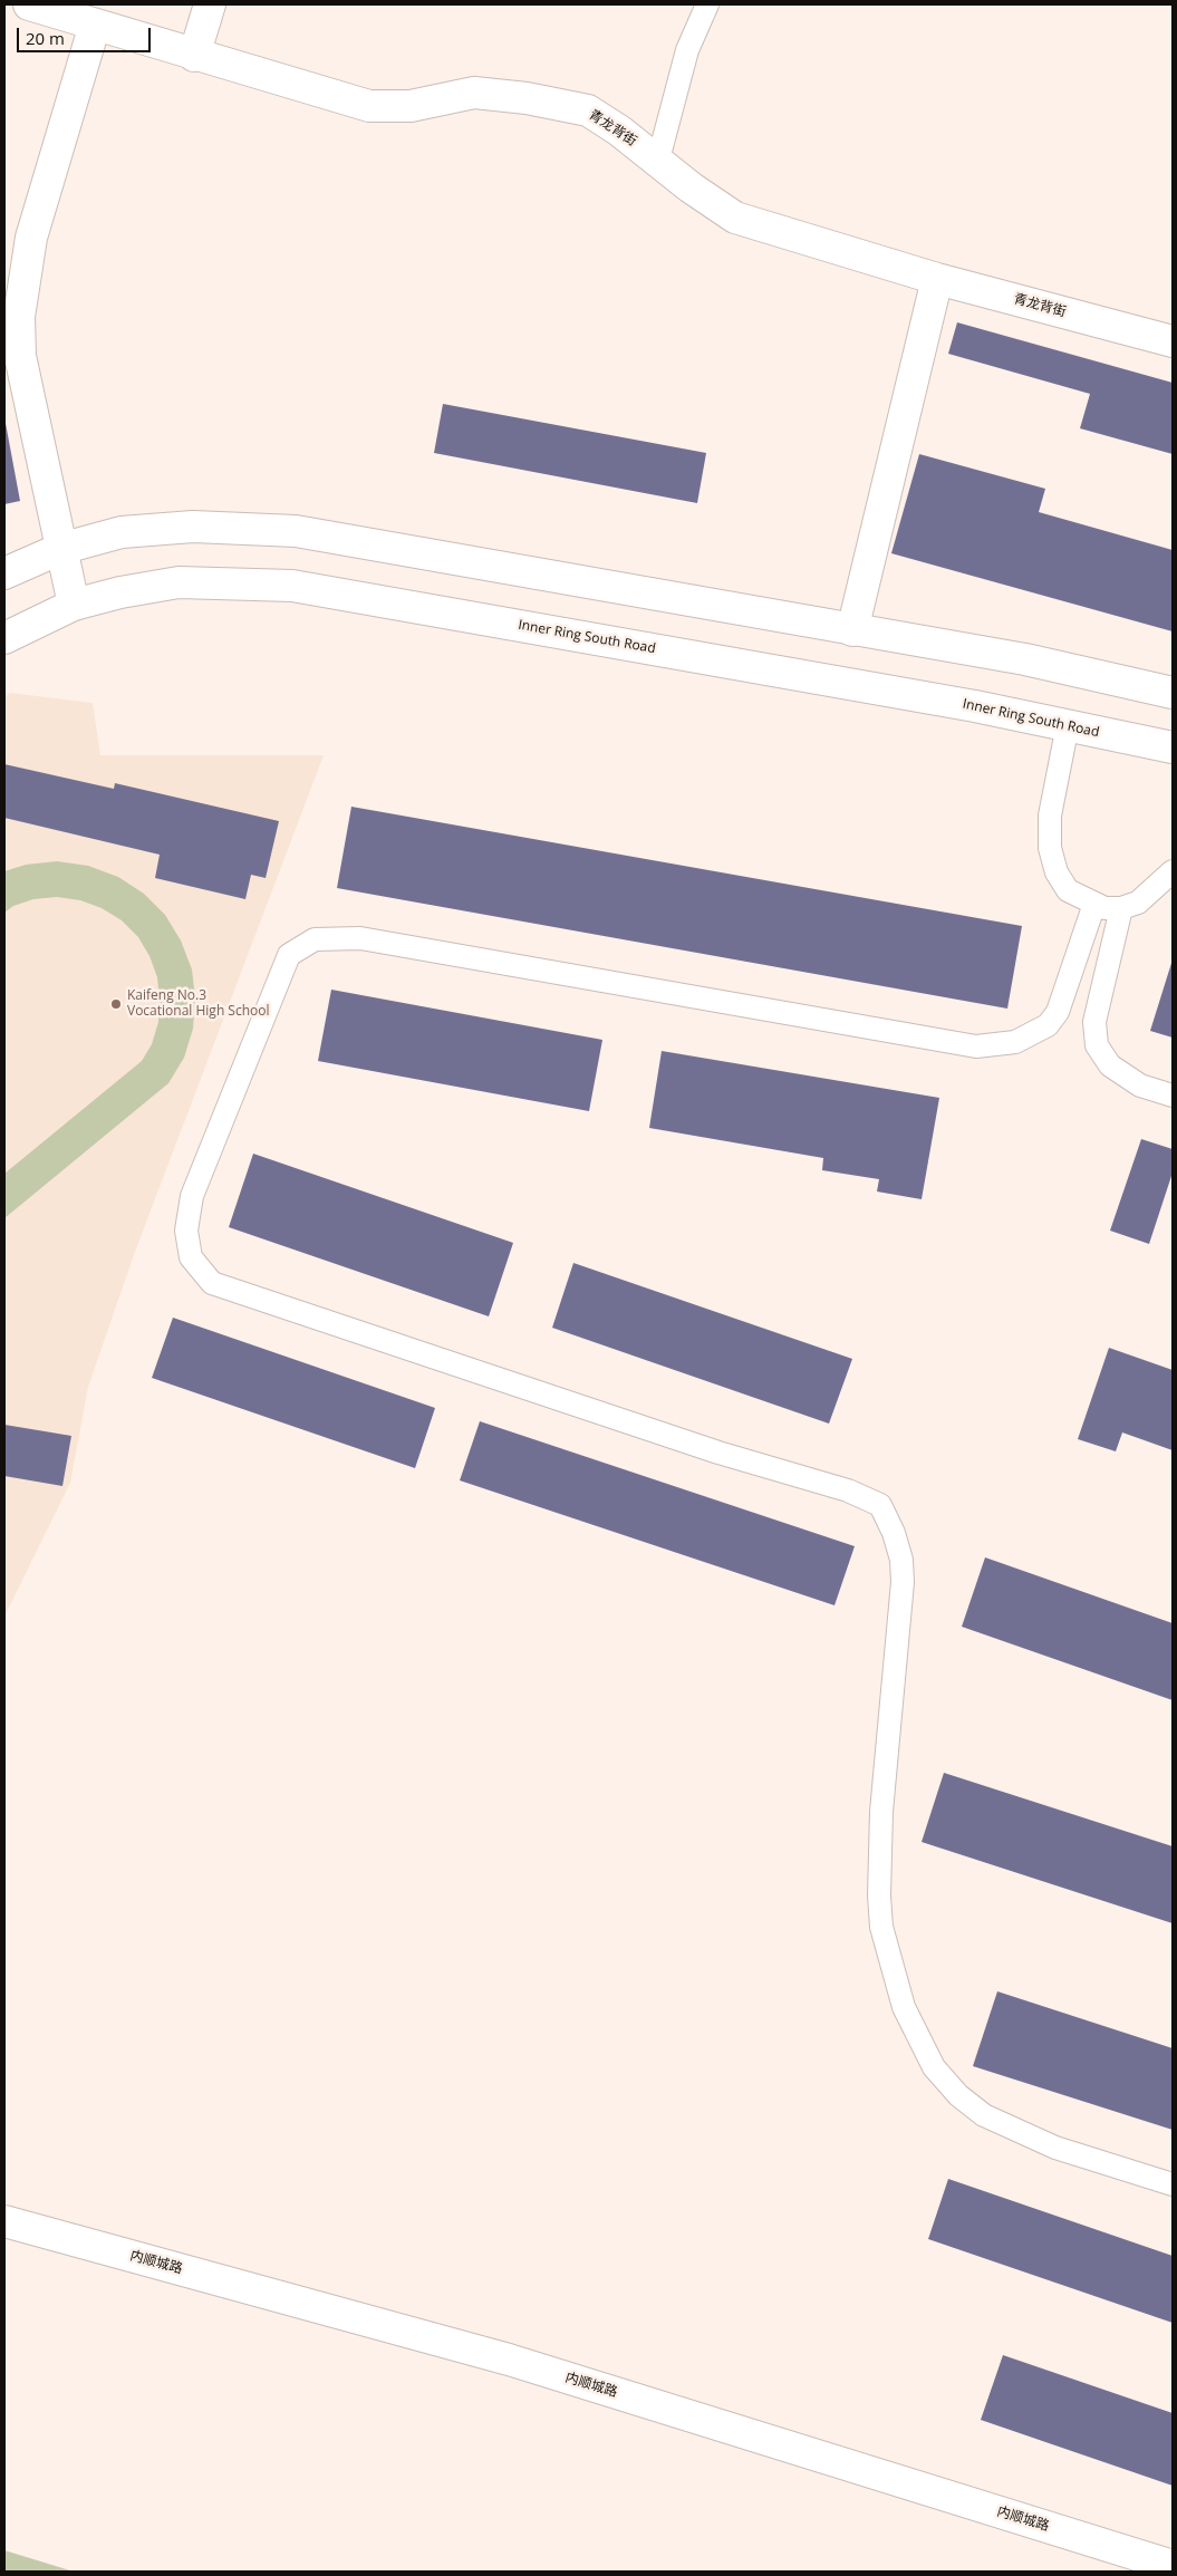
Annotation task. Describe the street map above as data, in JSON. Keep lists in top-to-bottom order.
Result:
{
  "streets": {
    "street": ["青龙背街", "Inner Ring South Road", "内顺城路"]
  },
  "places": ["Kaifeng No.3 Vocational High School"],
  "scale_bar": "20 m"
}
